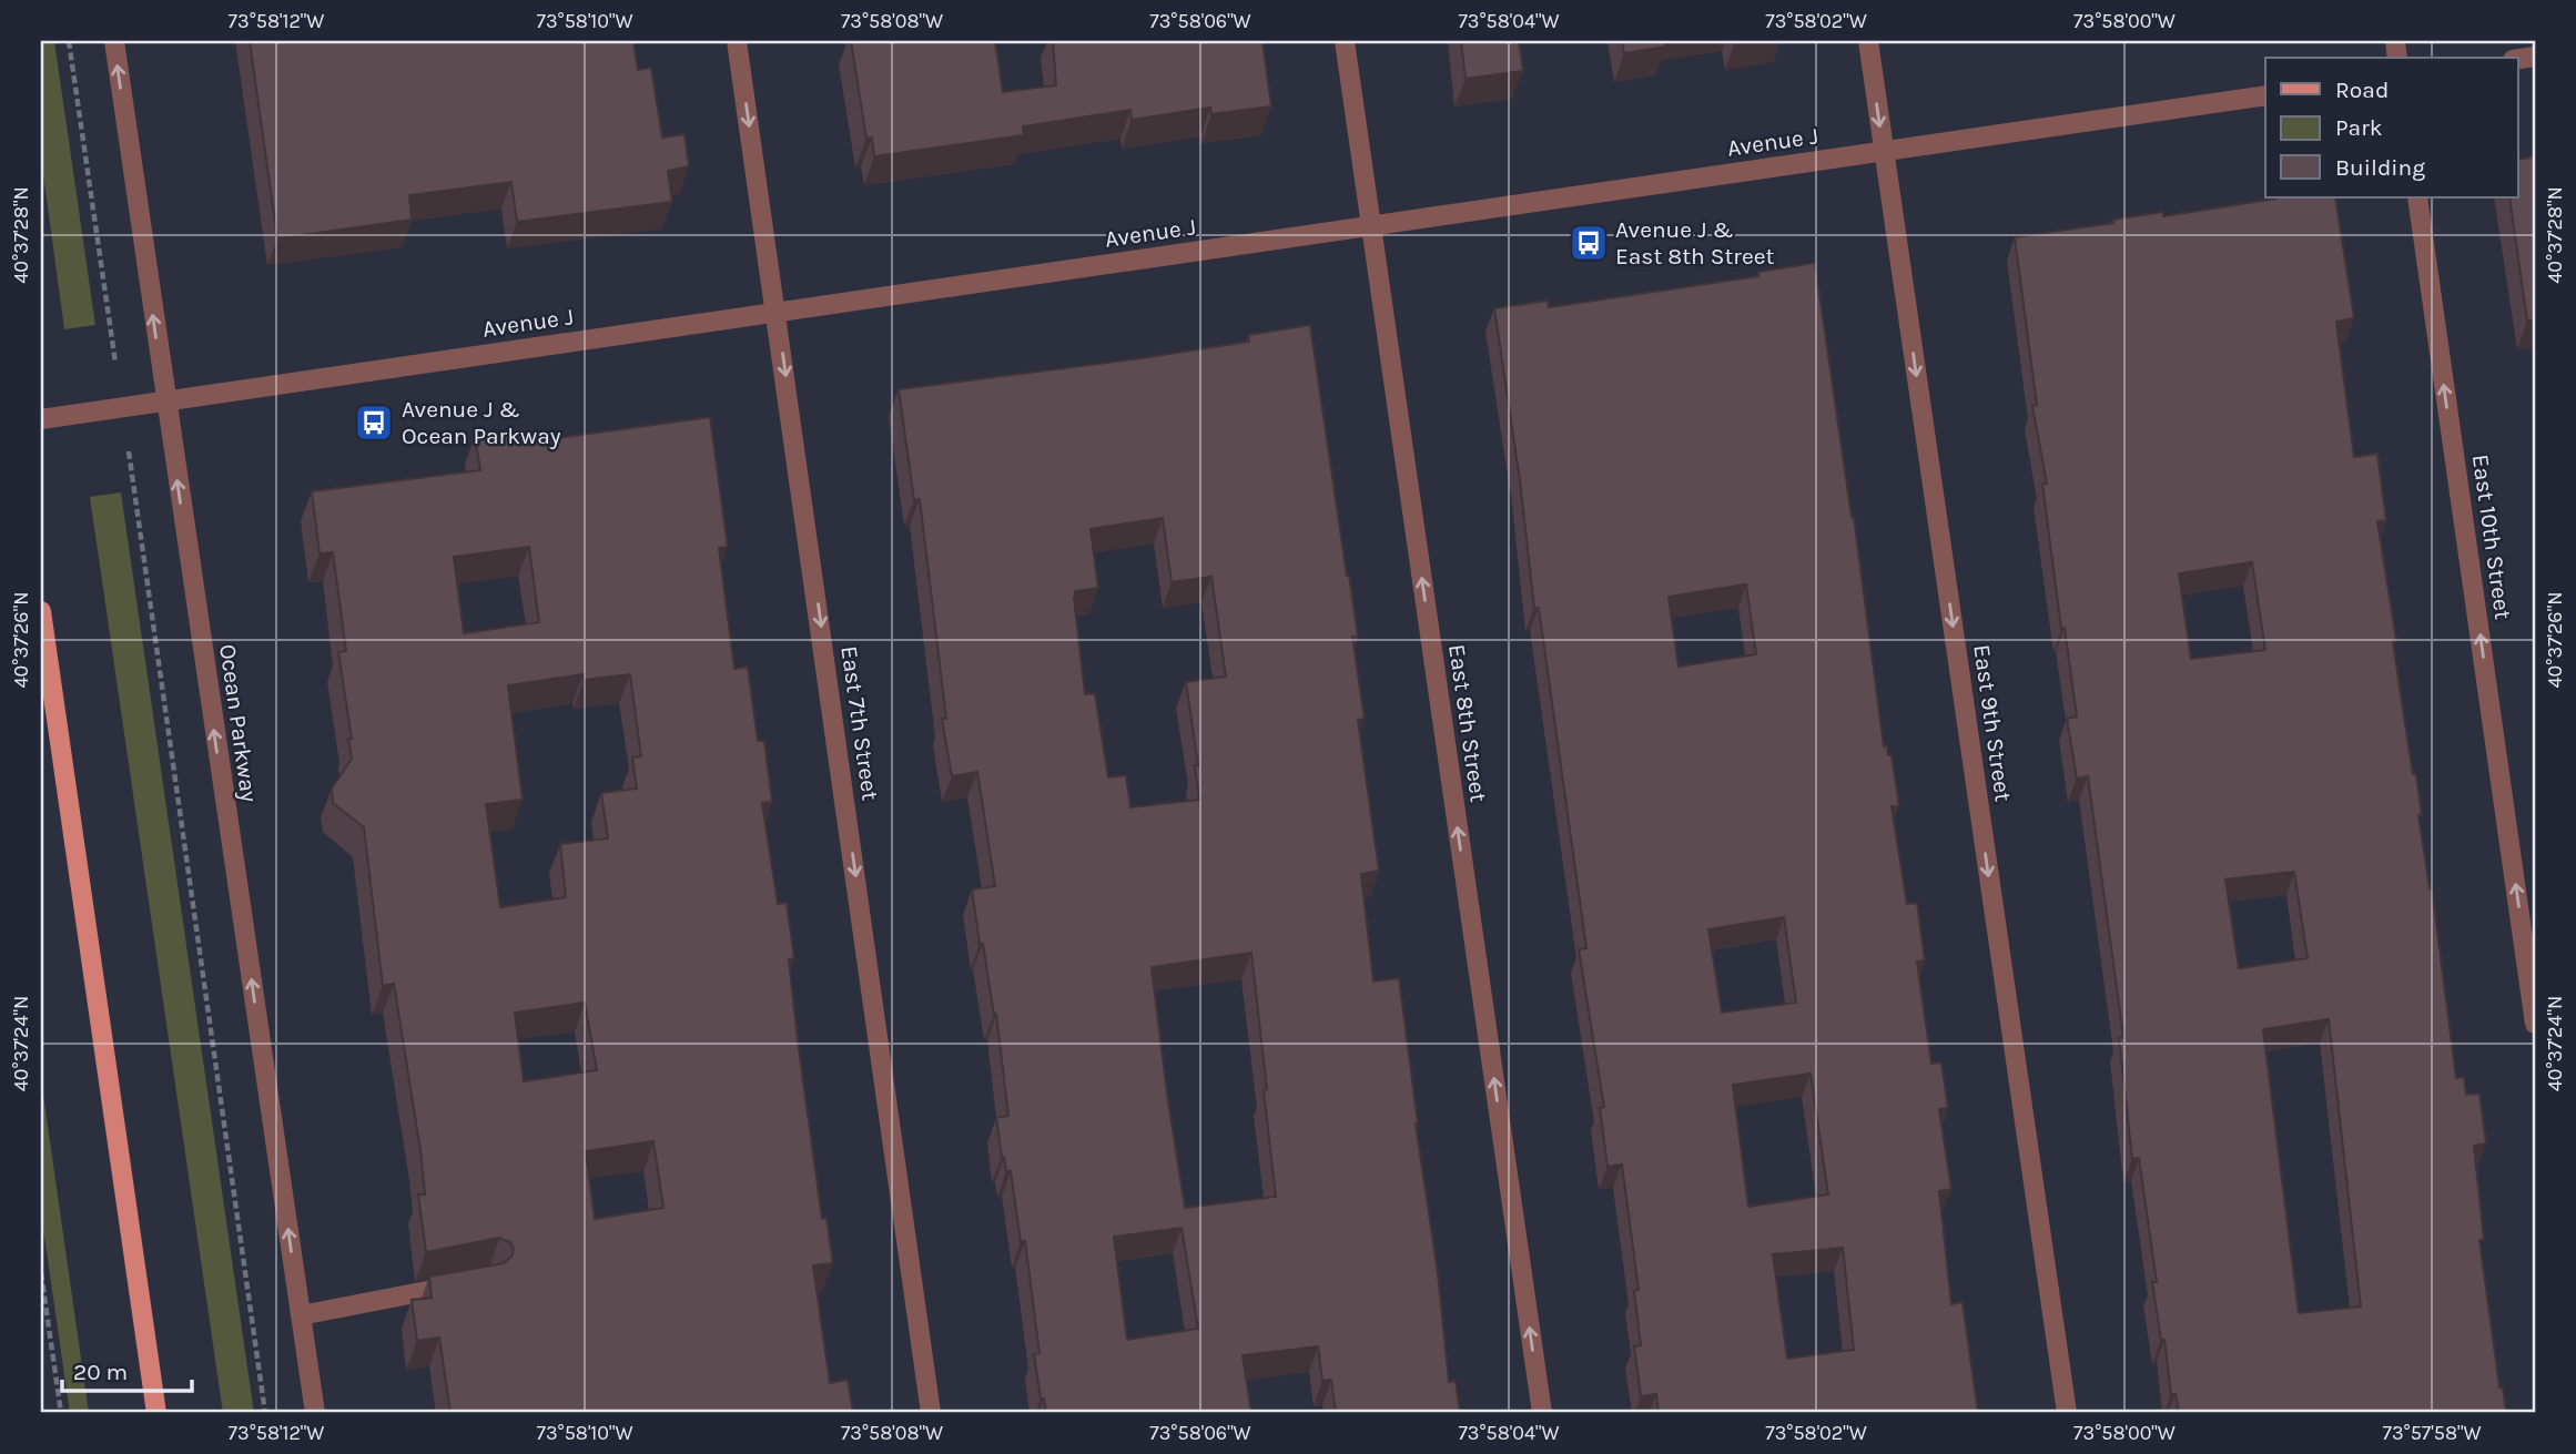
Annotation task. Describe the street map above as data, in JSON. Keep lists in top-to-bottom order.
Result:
{
  "streets": {
    "street": [
      "Avenue J",
      "East 10th Street",
      "Ocean Parkway",
      "East 7th Street",
      "East 8th Street",
      "East 9th Street"
    ]
  },
  "crossings": [
    ["Avenue J", "Ocean Parkway"],
    ["Avenue J", "East 7th Street"],
    ["Avenue J", "East 8th Street"],
    ["Avenue J", "East 9th Street"]
  ],
  "one_way": [
    "East 10th Street",
    "Ocean Parkway",
    "East 7th Street",
    "East 8th Street",
    "East 9th Street"
  ],
  "places": {
    "bus stop": ["Avenue J & East 8th Street", "Avenue J & Ocean Parkway"]
  },
  "legend": ["Road", "Park", "Building"],
  "scale_bar": "20 m",
  "coordinates": [
    "73°58'12\"W",
    "73°58'10\"W",
    "73°58'08\"W",
    "73°58'06\"W",
    "73°58'04\"W",
    "73°58'02\"W",
    "73°58'00\"W",
    "40°37'28\"N",
    "40°37'26\"N",
    "40°37'24\"N",
    "73°57'58\"W"
  ]
}
